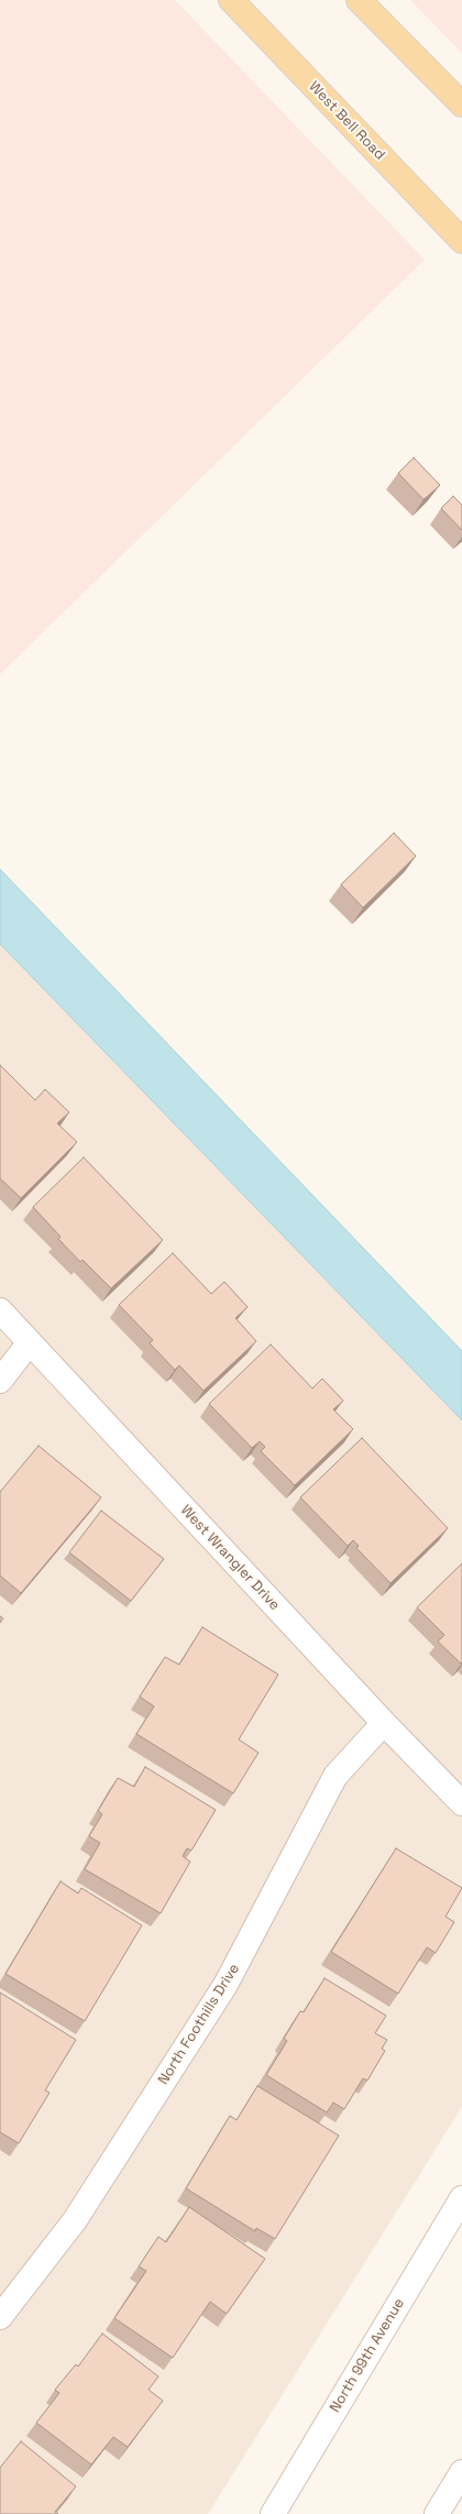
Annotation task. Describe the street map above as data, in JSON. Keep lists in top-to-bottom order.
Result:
{
  "streets": {
    "main road": ["West Bell Road"],
    "street": ["West Wrangler Drive", "North Foothills Drive", "North 99th Avenue"]
  },
  "crossings": [
    ["West Wrangler Drive", "North Foothills Drive"]
  ]
}
